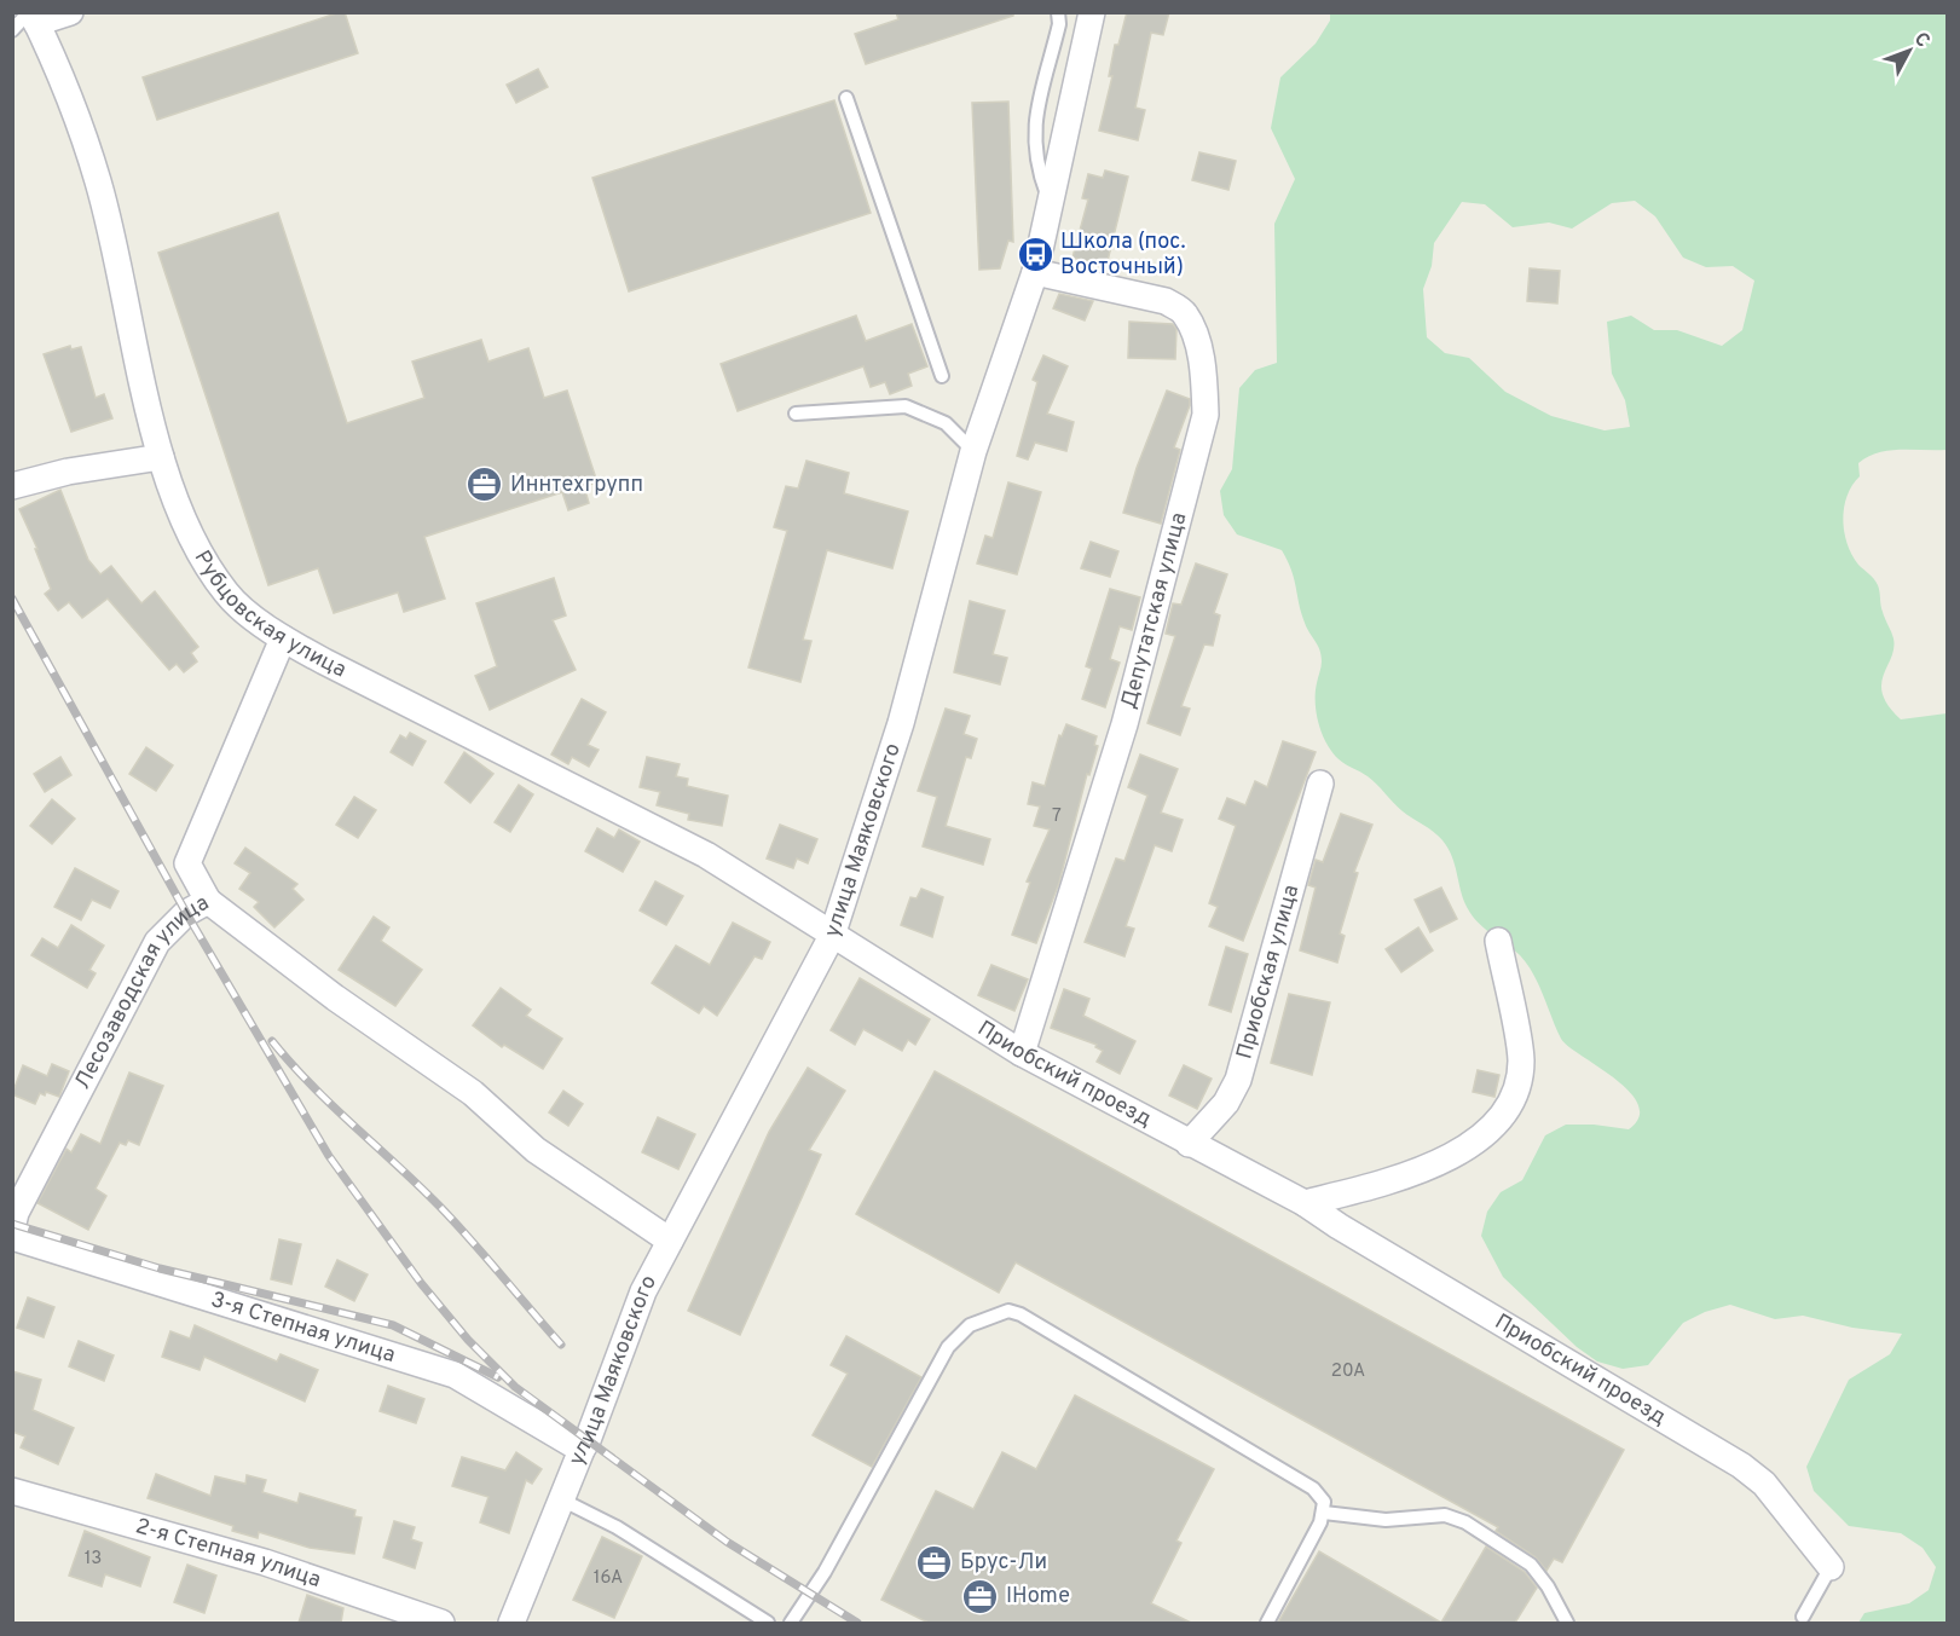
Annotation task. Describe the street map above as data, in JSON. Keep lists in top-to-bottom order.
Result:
{
  "streets": {
    "street": [
      "Рубцовская улица",
      "Депутатская улица",
      "улица Маяковского",
      "Приобская улица",
      "Лесозаводская улица",
      "Приобский проезд",
      "3-я Степная улица",
      "2-я Степная улица"
    ]
  },
  "crossings": [
    ["Рубцовская улица", "улица Маяковского"],
    ["Рубцовская улица", "Лесозаводская улица"],
    ["Рубцовская улица", "Приобский проезд"],
    ["Депутатская улица", "улица Маяковского"],
    ["Депутатская улица", "Приобский проезд"],
    ["улица Маяковского", "Приобский проезд"],
    ["улица Маяковского", "3-я Степная улица"],
    ["Приобская улица", "Приобский проезд"],
    ["Лесозаводская улица", "3-я Степная улица"]
  ],
  "places": {
    "bus stop": ["Школа (пос. Восточный)"],
    "office": ["Иннтехгрупп", "Брус-Ли", "IHome"]
  },
  "house_numbers": [
    "7",
    "20А",
    "13",
    "16А"
  ],
  "north": "top right"
}
